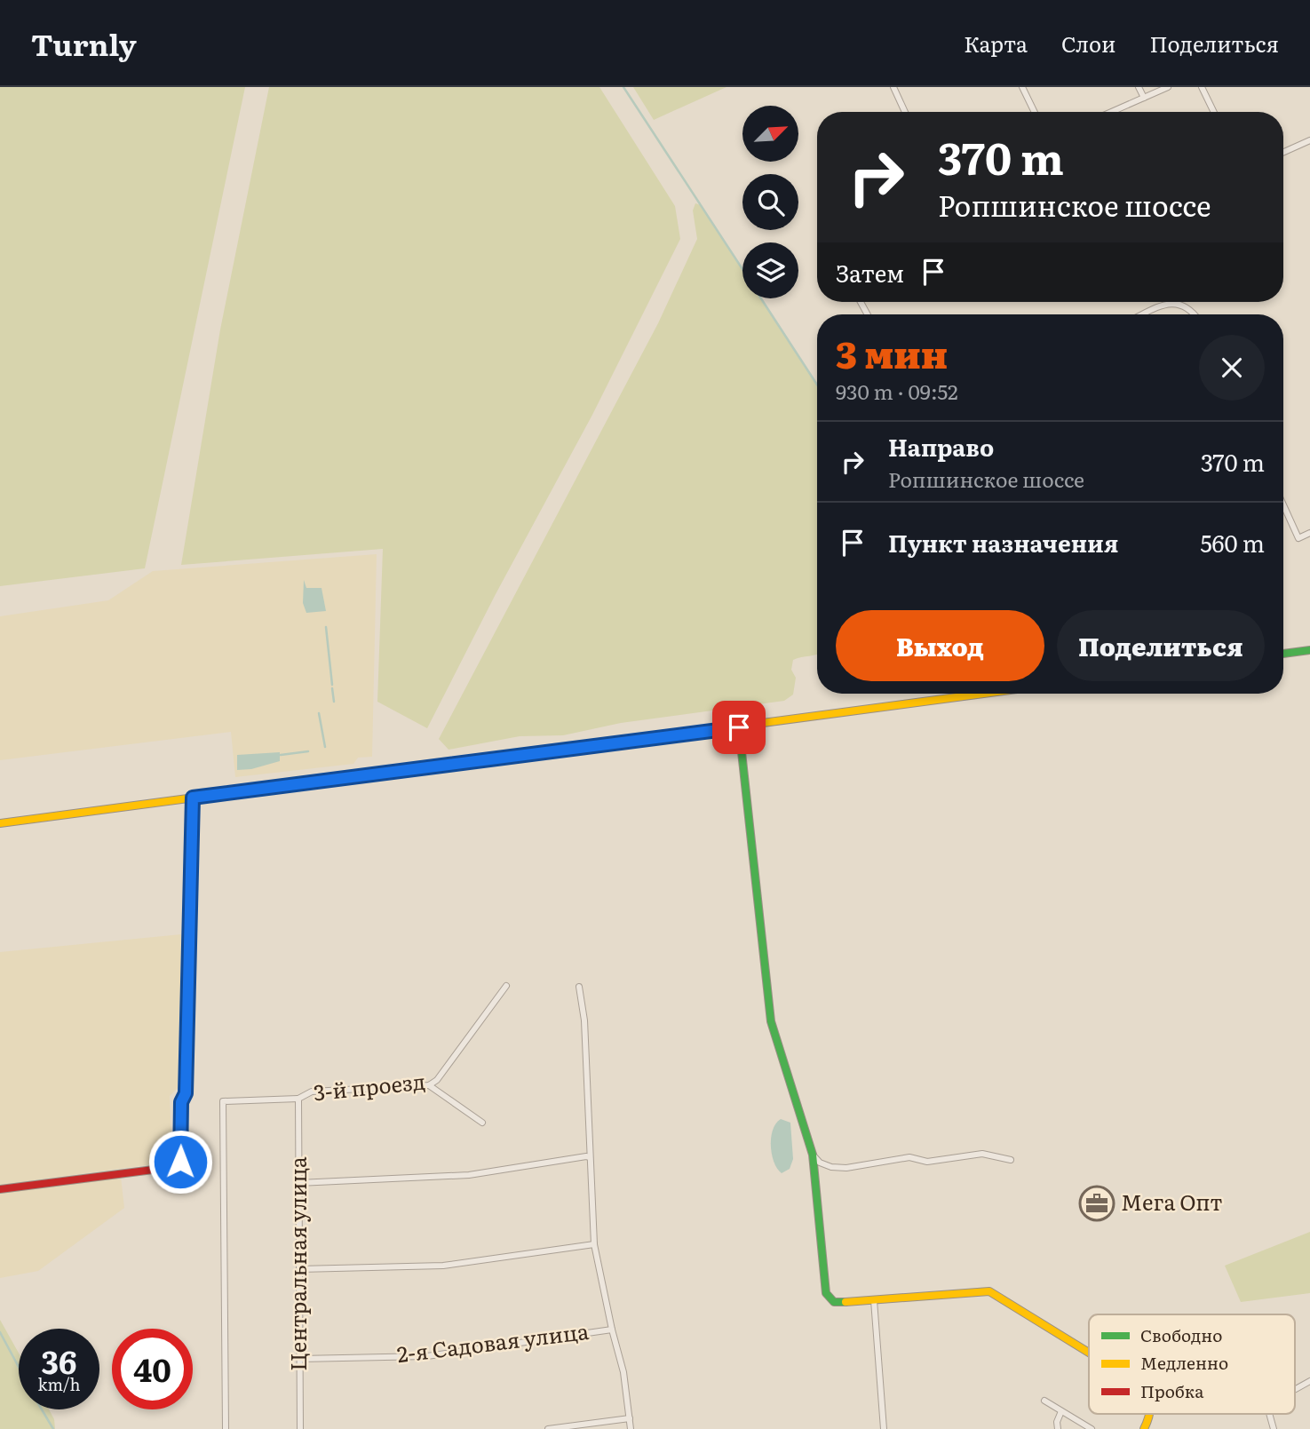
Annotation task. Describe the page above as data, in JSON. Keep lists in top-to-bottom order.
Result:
{
  "streets": {
    "street": ["3-й проезд", "Центральная улица", "2-я Садовая улица"]
  },
  "crossings": [
    ["3-й проезд", "Центральная улица"],
    ["Центральная улица", "2-я Садовая улица"]
  ],
  "places": {
    "office": ["Мега Опт"]
  },
  "legend": ["Свободно", "Медленно", "Пробка"],
  "north": "top right",
  "page": {
    "header": "Turnly",
    "nav": ["Карта", "Слои", "Поделиться"],
    "turn": ["370 m", "Ропшинское шоссе"],
    "then": "Затем",
    "heading": ["3 мин", "930 m · 09:52"],
    "list": [
      {
        "name": "Направо",
        "note": "Ропшинское шоссе",
        "value": "370 m"
      },
      {
        "name": "Пункт назначения",
        "value": "560 m"
      }
    ],
    "buttons": ["Выход", "Поделиться"],
    "speed": "36 km/h",
    "limit": "40"
  }
}
